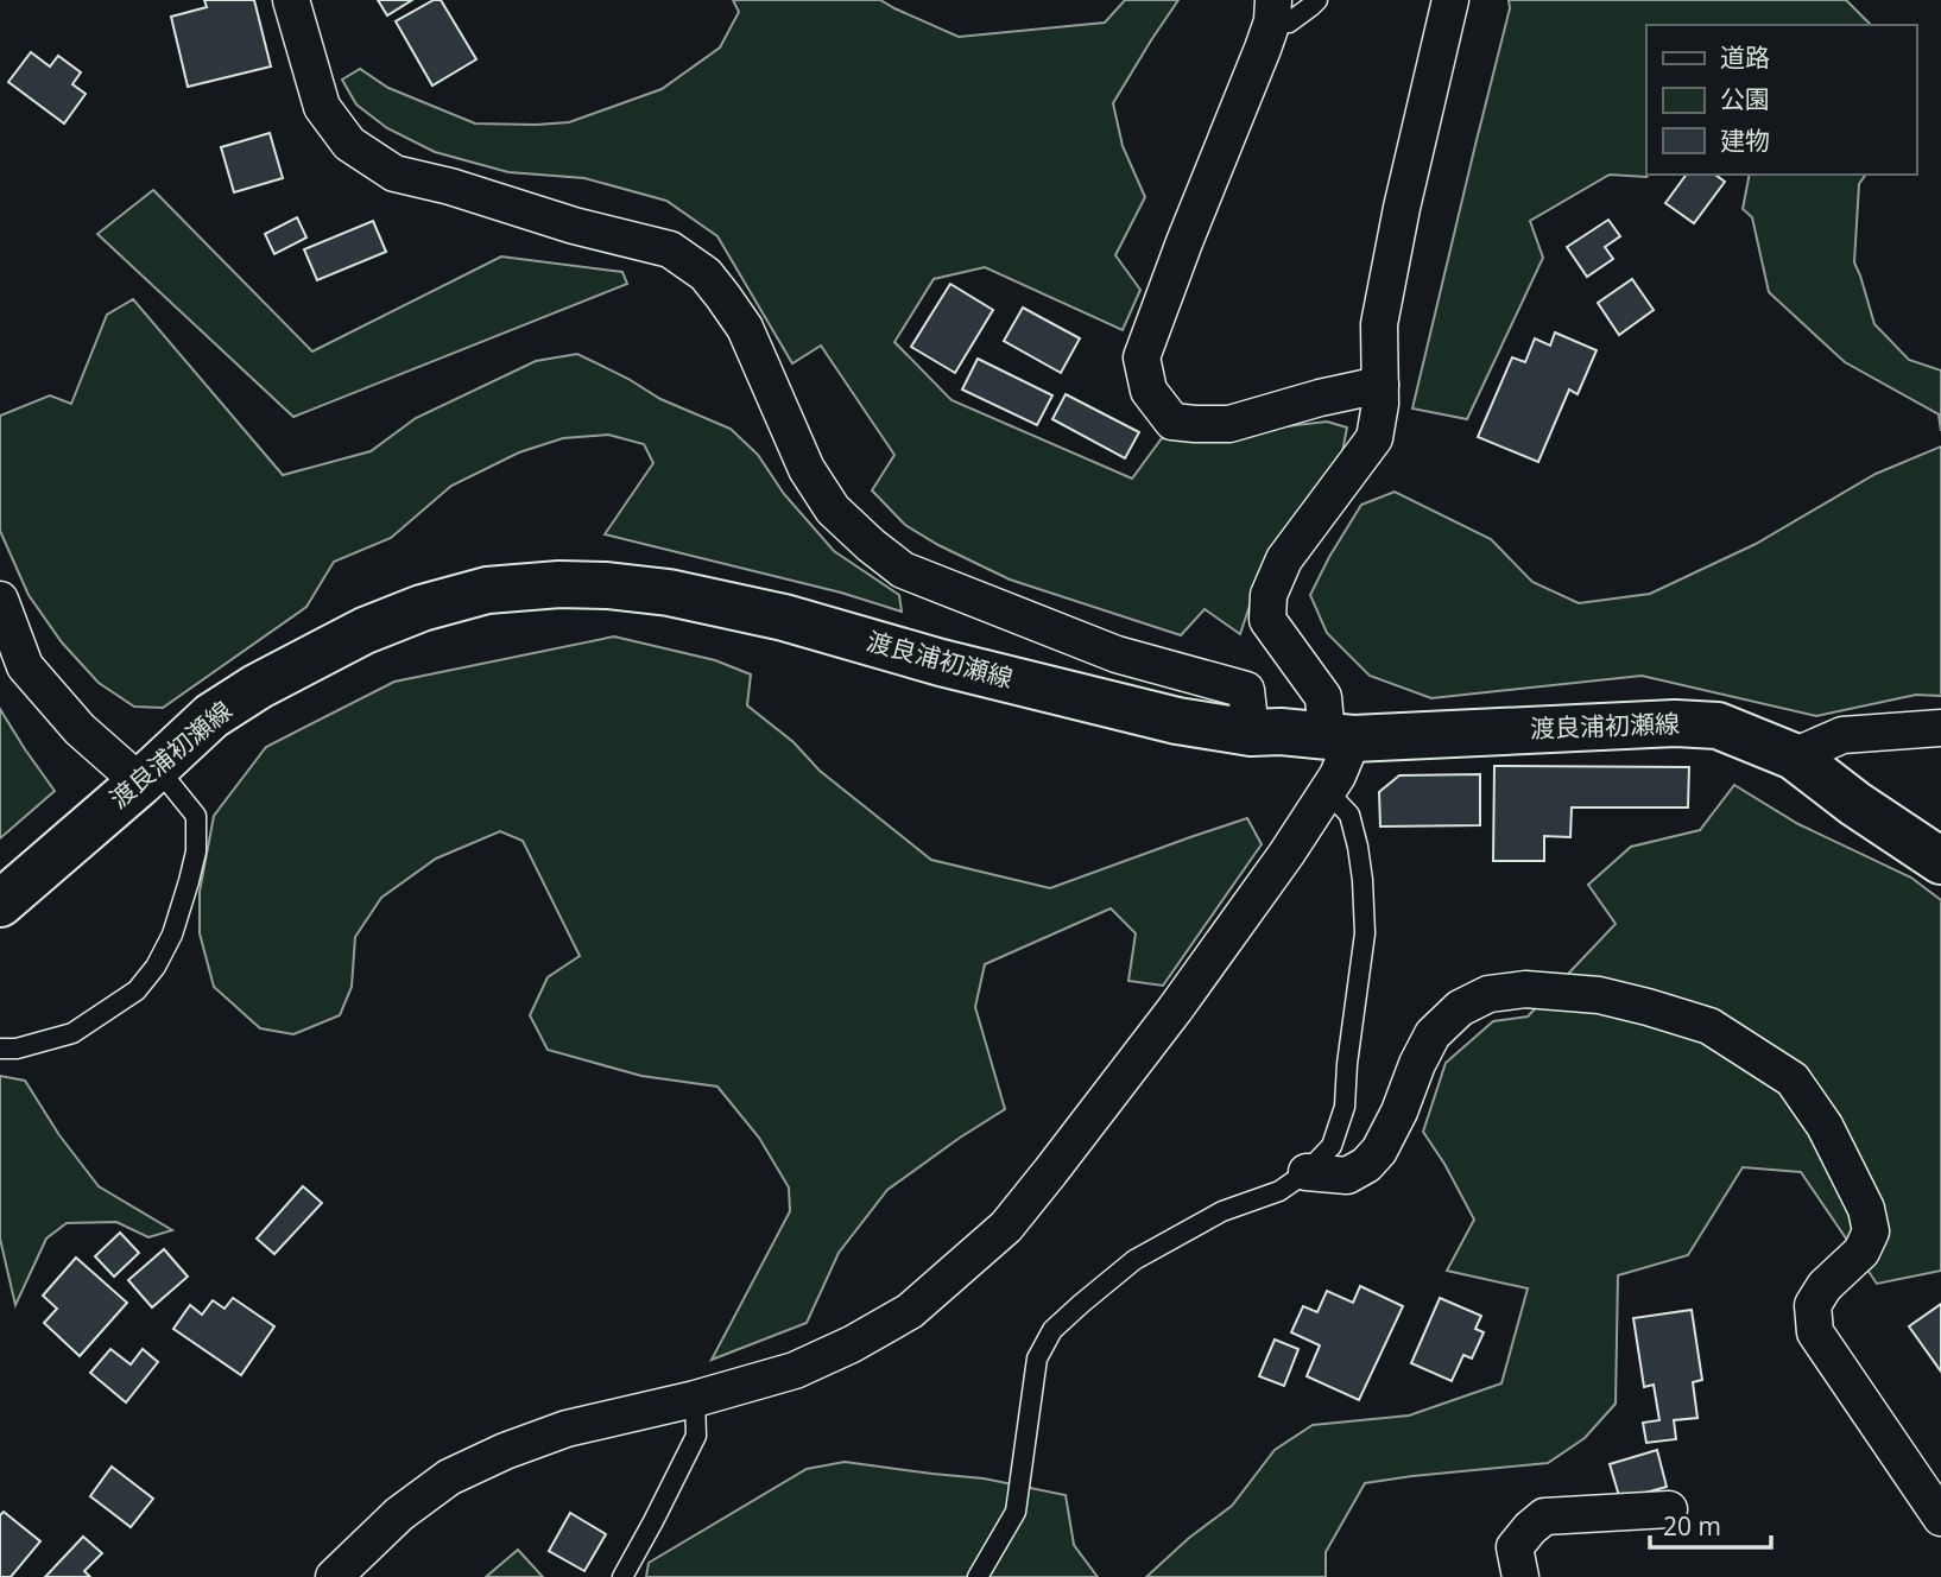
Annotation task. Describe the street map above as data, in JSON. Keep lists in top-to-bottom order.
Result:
{
  "streets": {
    "main road": ["渡良浦初瀬線"]
  },
  "legend": ["道路", "公園", "建物"],
  "scale_bar": "20 m"
}
